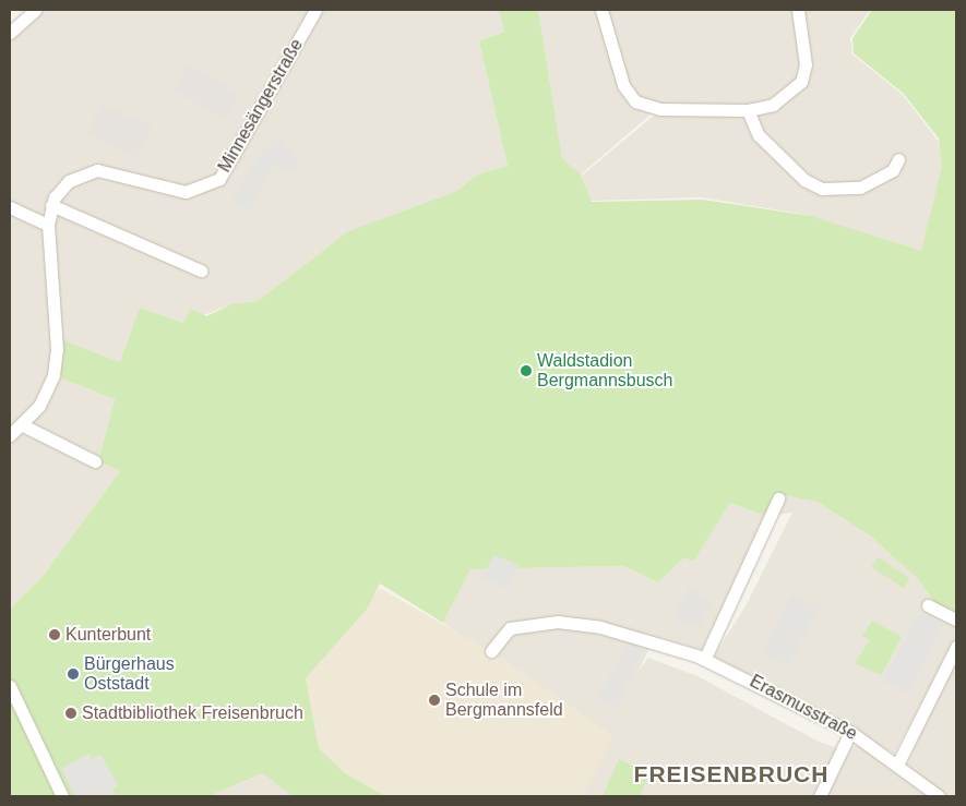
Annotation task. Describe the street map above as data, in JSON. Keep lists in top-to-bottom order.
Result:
{
  "streets": {
    "street": ["Minnesängerstraße", "Erasmusstraße"]
  },
  "districts": ["FREISENBRUCH"],
  "places": [
    "Waldstadion Bergmannsbusch",
    "Kunterbunt",
    "Bürgerhaus Oststadt",
    "Schule im Bergmannsfeld",
    "Stadtbibliothek Freisenbruch"
  ]
}
